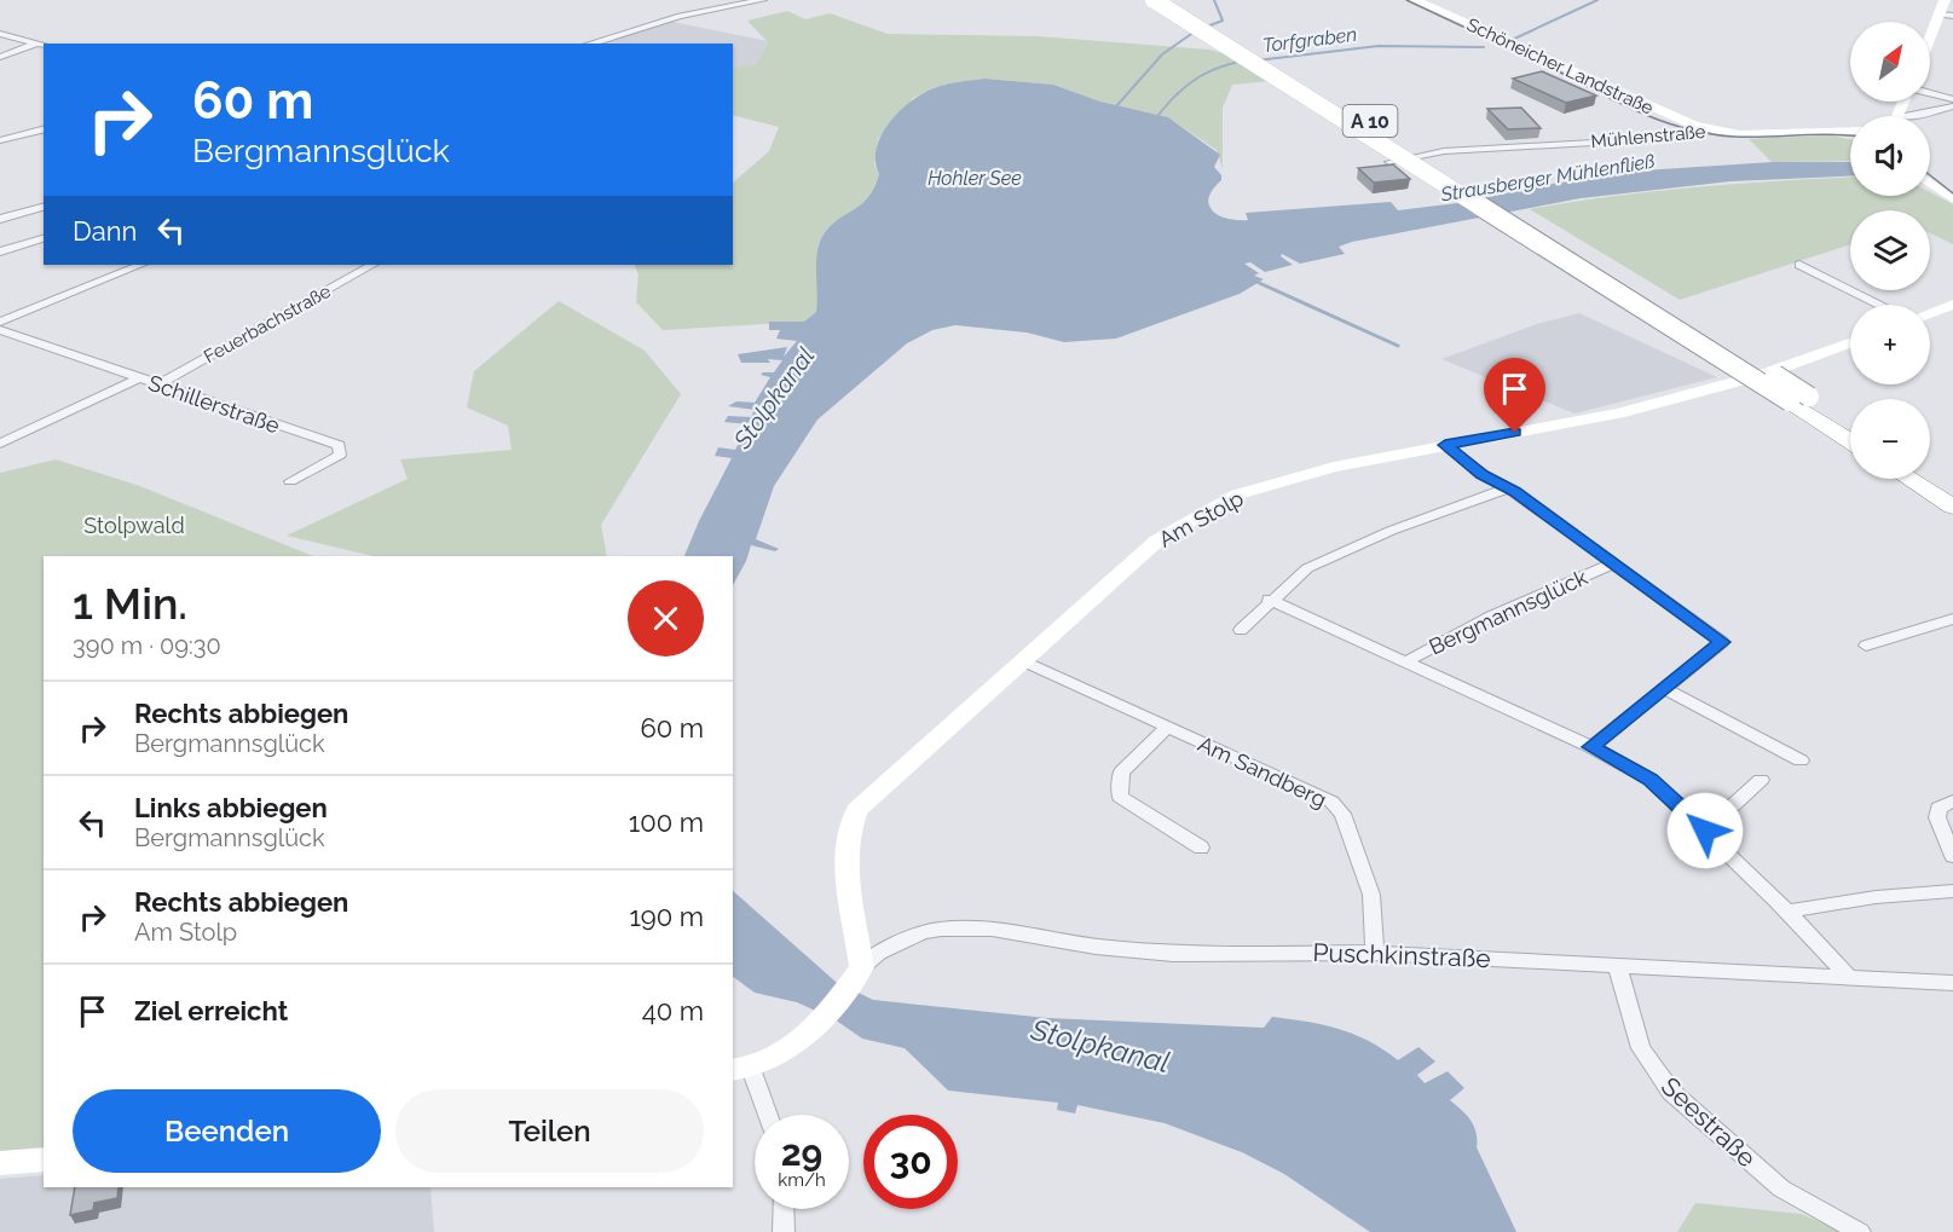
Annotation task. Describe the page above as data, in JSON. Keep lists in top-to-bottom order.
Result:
{
  "streets": {
    "highway": ["A 10"],
    "main road": ["Schöneicher Landstraße", "Mühlenstraße", "Am Stolp"],
    "street": [
      "Feuerbachstraße",
      "Schillerstraße",
      "Bergmannsglück",
      "Am Sandberg",
      "Puschkinstraße",
      "Seestraße"
    ]
  },
  "crossings": [
    ["Schöneicher Landstraße", "Mühlenstraße"],
    ["Feuerbachstraße", "Schillerstraße"],
    ["Am Stolp", "Bergmannsglück"],
    ["Am Stolp", "Am Sandberg"],
    ["Am Stolp", "Puschkinstraße"],
    ["Bergmannsglück", "Puschkinstraße"],
    ["Am Sandberg", "Puschkinstraße"],
    ["Puschkinstraße", "Seestraße"]
  ],
  "water": [
    "Torfgraben",
    "Hohler See",
    "Strausberger Mühlenfließ",
    "Stolpkanal"
  ],
  "parks": ["Stolpwald"],
  "north": "top right",
  "page": {
    "map_buttons": ["+", "−"],
    "turn": ["60 m", "Bergmannsglück"],
    "then": "Dann",
    "heading": ["1 Min.", "390 m · 09:30"],
    "list": [
      {
        "name": "Rechts abbiegen",
        "note": "Bergmannsglück",
        "value": "60 m"
      },
      {
        "name": "Links abbiegen",
        "note": "Bergmannsglück",
        "value": "100 m"
      },
      {
        "name": "Rechts abbiegen",
        "note": "Am Stolp",
        "value": "190 m"
      },
      {
        "name": "Ziel erreicht",
        "value": "40 m"
      }
    ],
    "buttons": ["Beenden", "Teilen"],
    "speed": "29 km/h",
    "limit": "30"
  }
}
